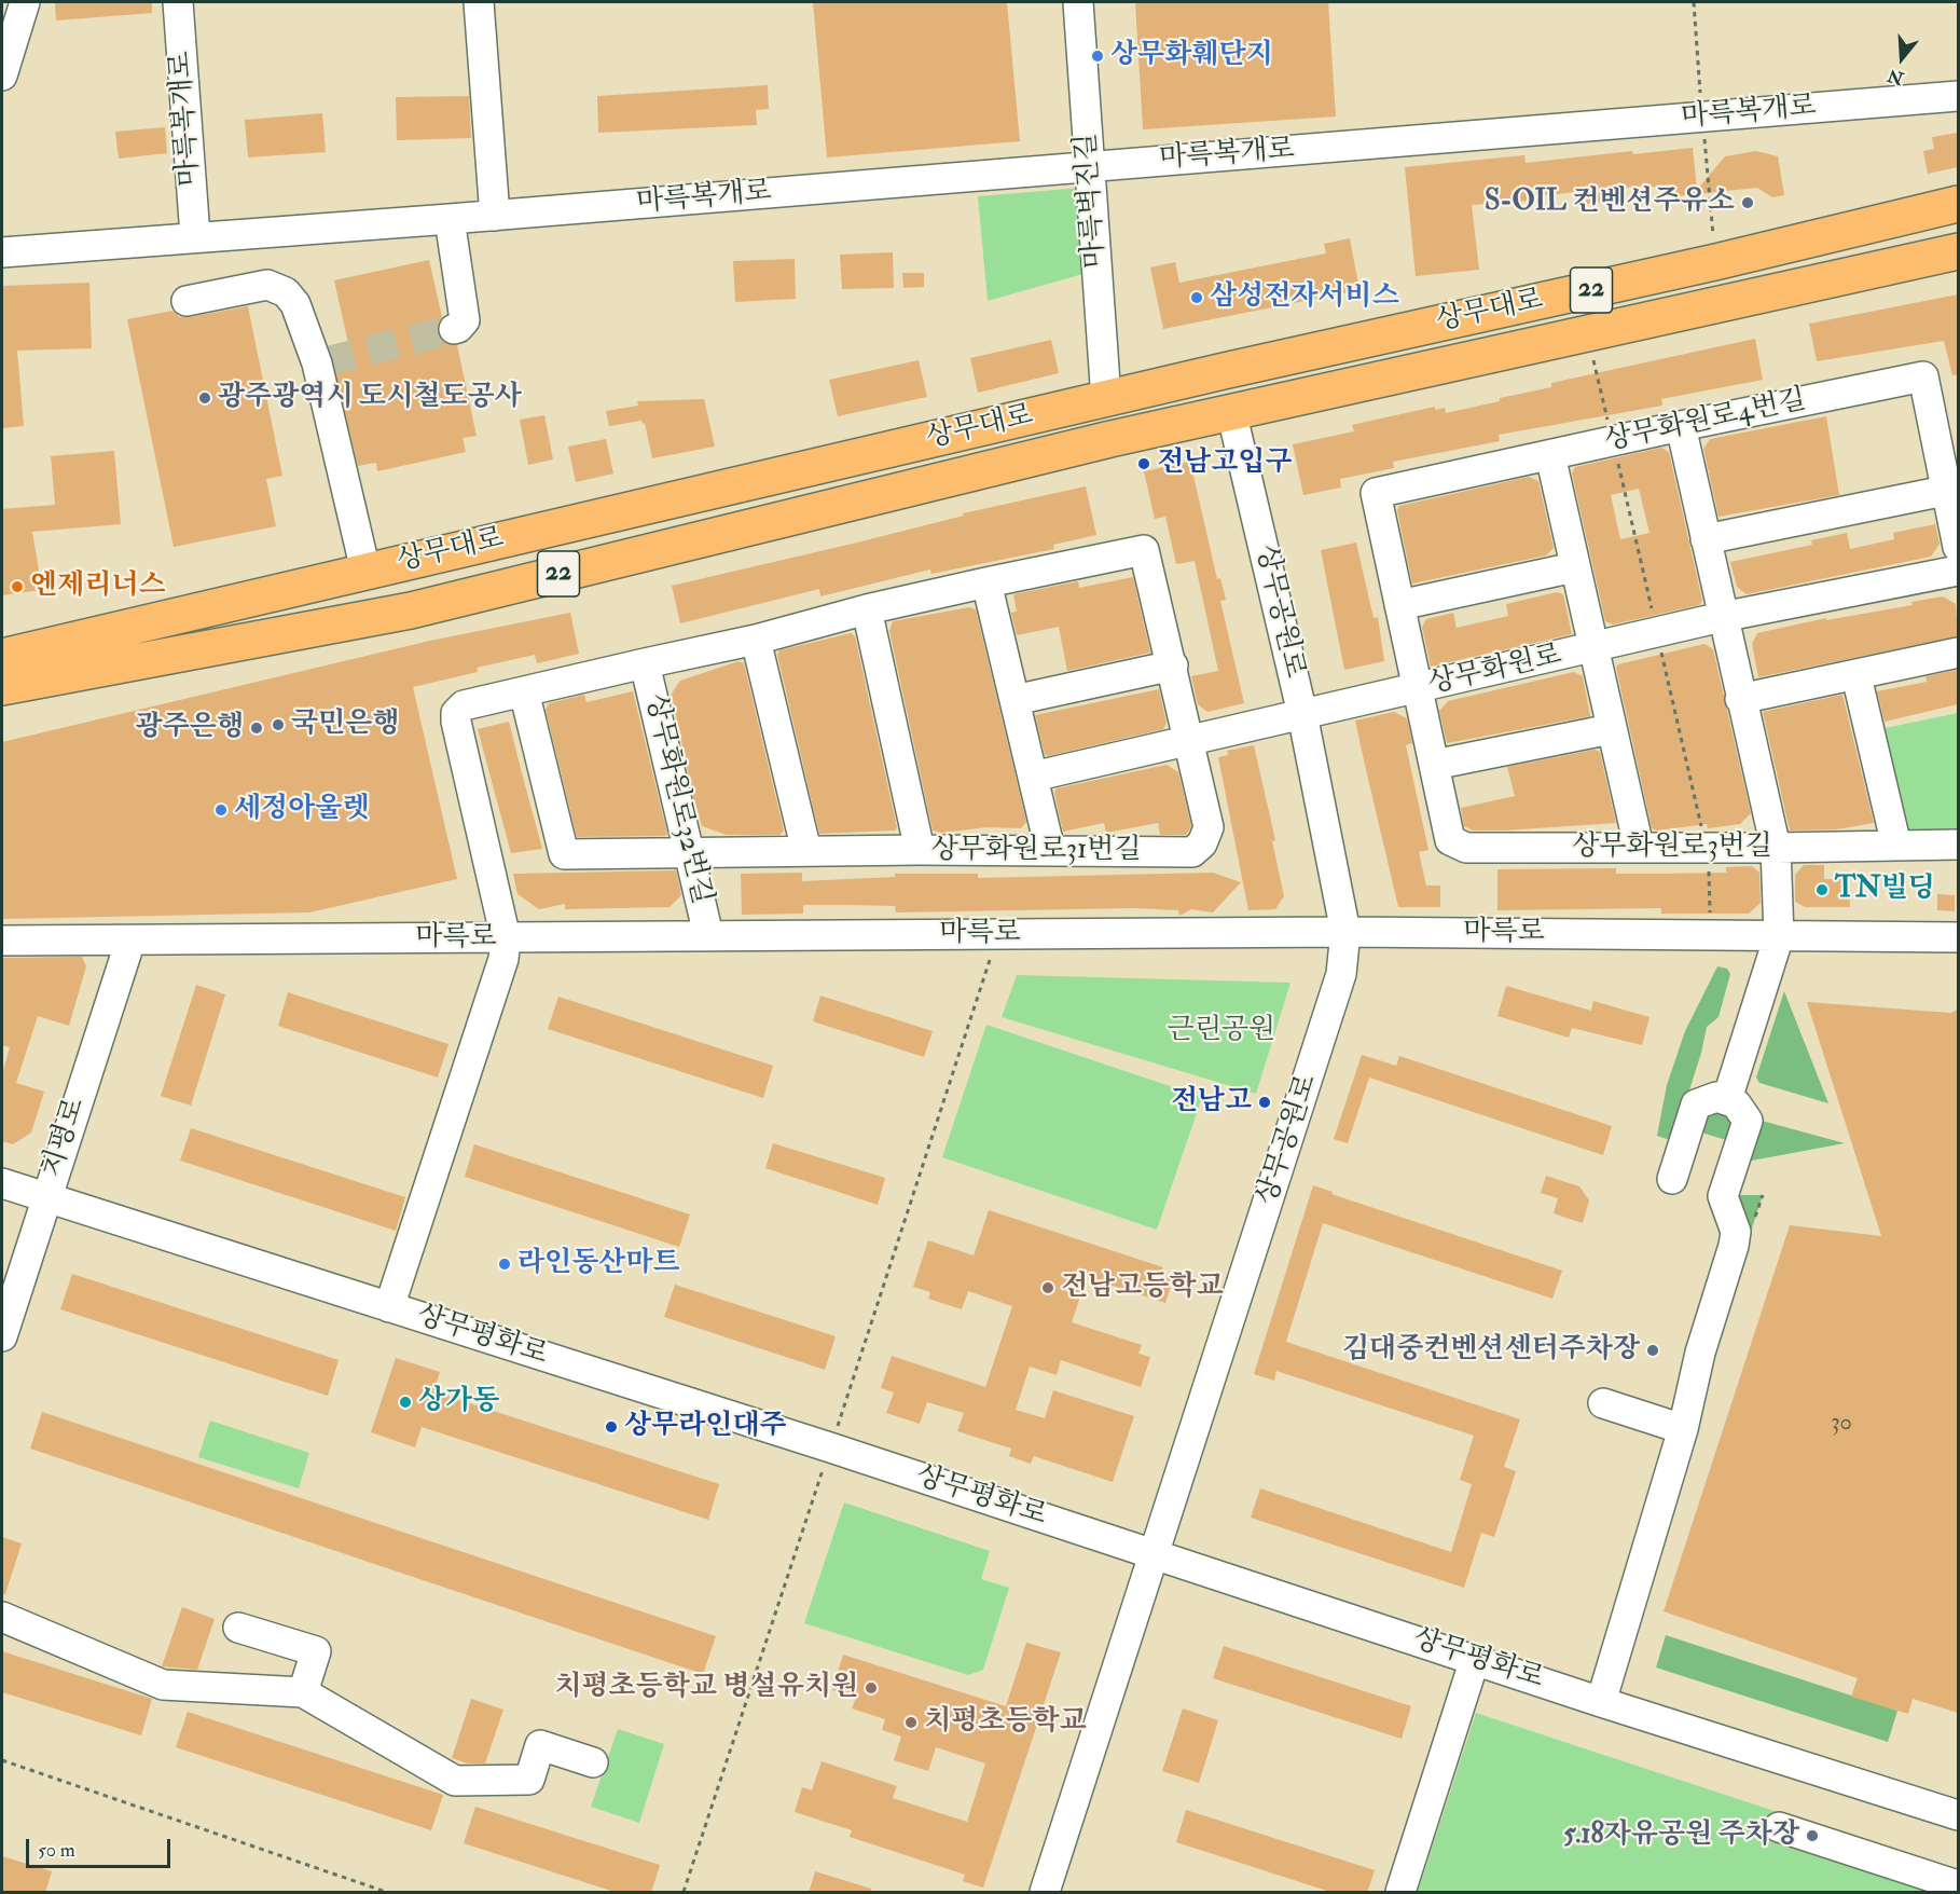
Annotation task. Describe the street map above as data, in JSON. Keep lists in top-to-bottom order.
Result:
{
  "streets": {
    "main road": ["22", "상무대로", "상무공원로"],
    "street": [
      "마륵복개로",
      "마륵벽진길",
      "상무화원로4번길",
      "상무화원로",
      "상무화원로32번길",
      "상무화원로3번길",
      "상무화원로31번길",
      "마륵로",
      "치평로",
      "상무평화로"
    ]
  },
  "crossings": [
    ["마륵복개로", "마륵벽진길"],
    ["마륵벽진길", "상무대로"],
    ["상무대로", "상무공원로"],
    ["상무공원로", "상무화원로"],
    ["상무공원로", "마륵로"],
    ["상무공원로", "상무평화로"],
    ["상무화원로", "상무화원로31번길"],
    ["상무화원로32번길", "상무화원로31번길"],
    ["상무화원로32번길", "마륵로"],
    ["마륵로", "치평로"],
    ["치평로", "상무평화로"]
  ],
  "parks": ["근린공원"],
  "places": [
    "상무화훼단지",
    "S-OIL 컨벤션주유소",
    "삼성전자서비스",
    "광주광역시 도시철도공사",
    "전남고입구",
    "엔제리너스",
    "국민은행",
    "광주은행",
    "세정아울렛",
    "TN빌딩",
    "전남고",
    "라인동산마트",
    "전남고등학교",
    "김대중컨벤션센터주차장",
    "상가동",
    "상무라인대주",
    "치평초등학교 병설유치원",
    "치평초등학교",
    "5.18자유공원 주차장"
  ],
  "house_numbers": ["30"],
  "scale_bar": "50 m",
  "north": "bottom"
}
